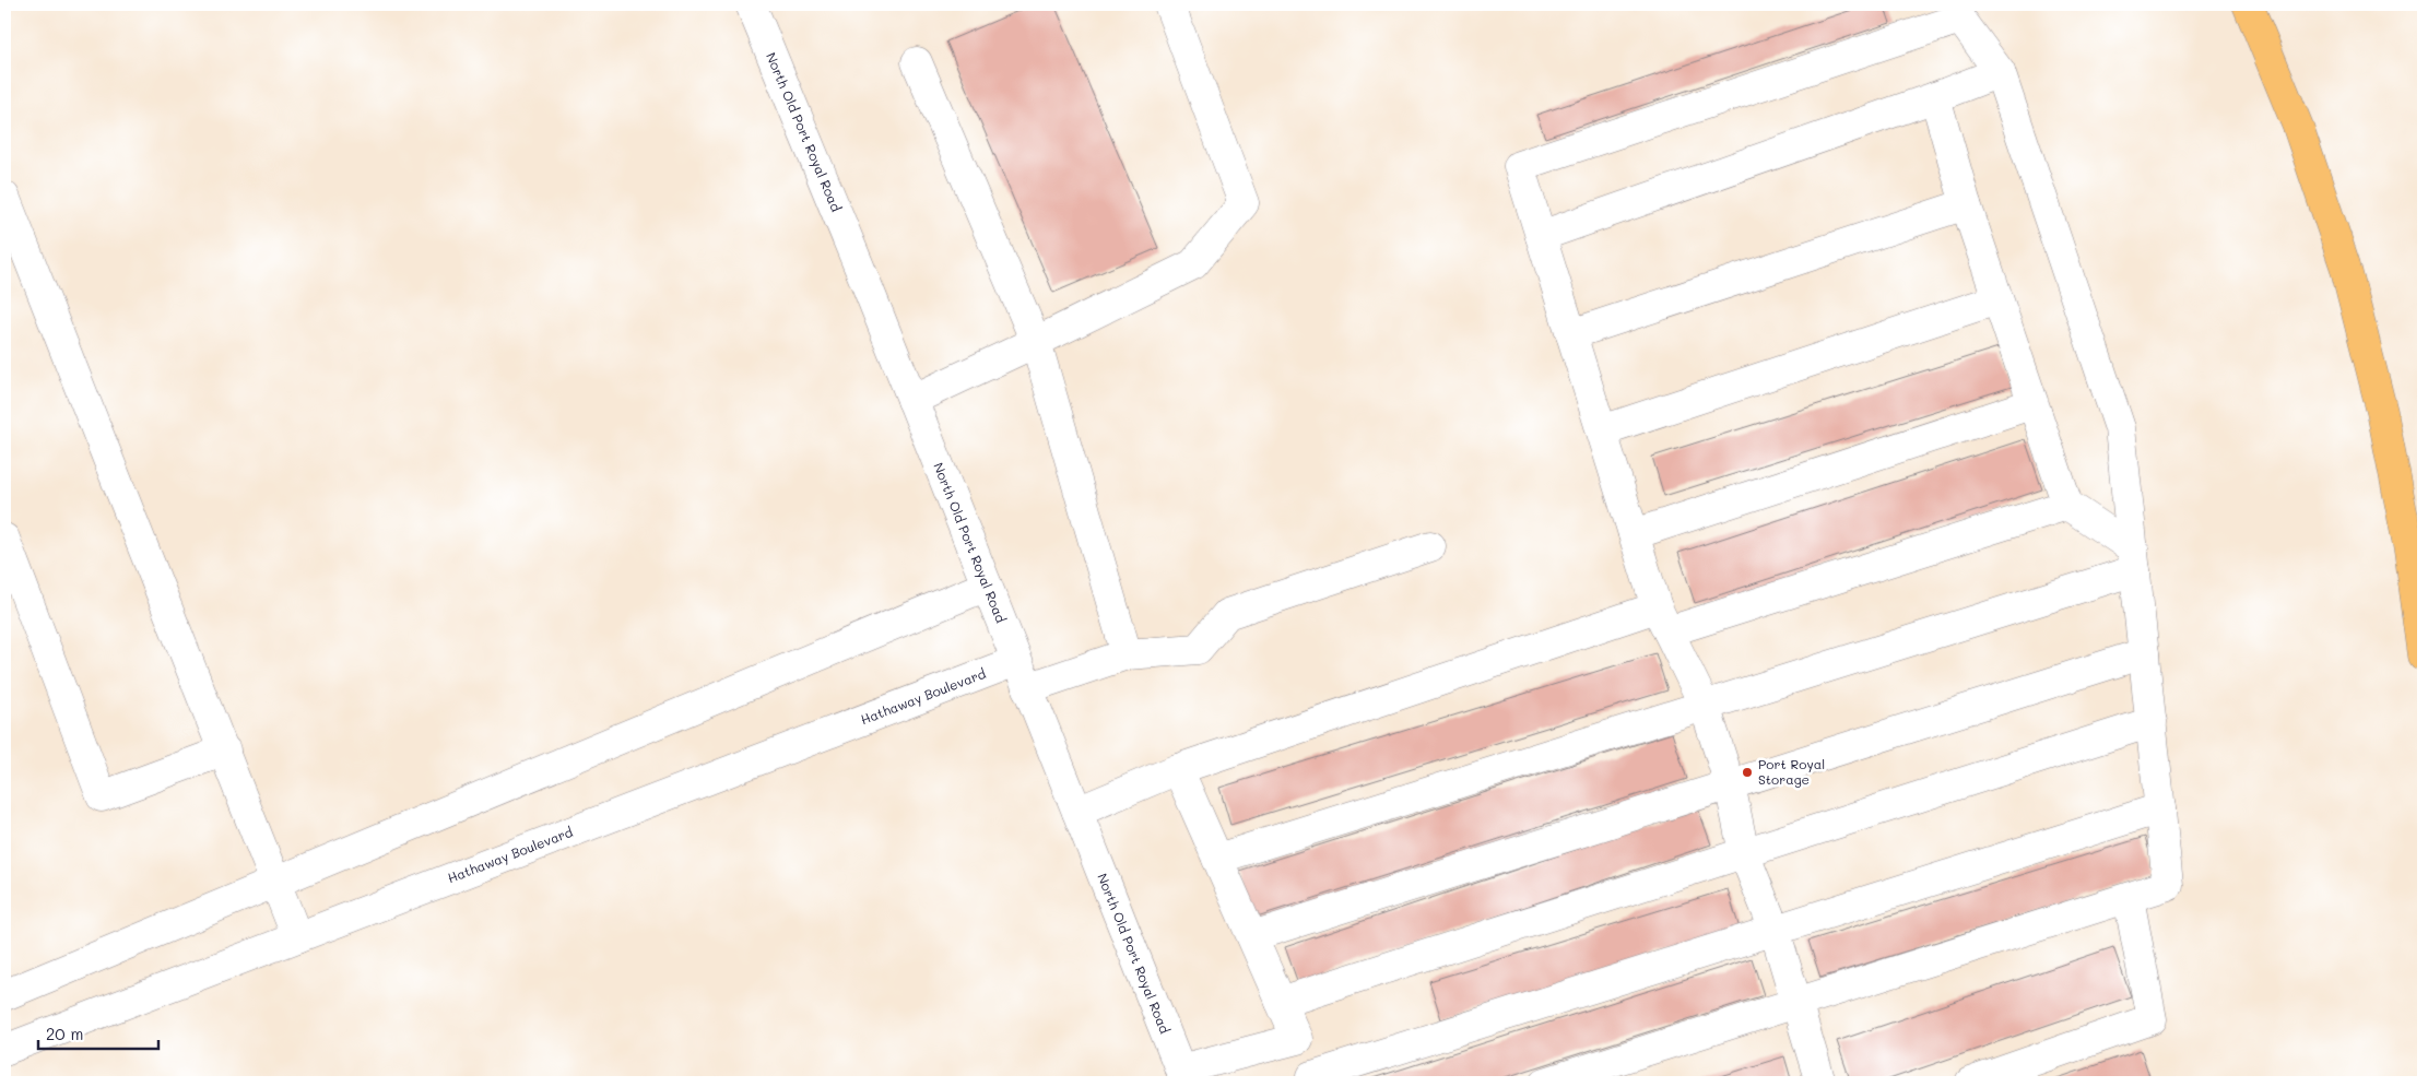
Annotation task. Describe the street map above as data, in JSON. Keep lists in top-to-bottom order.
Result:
{
  "streets": {
    "street": ["North Old Port Royal Road", "Hathaway Boulevard"]
  },
  "crossings": [
    ["North Old Port Royal Road", "Hathaway Boulevard"]
  ],
  "places": ["Port Royal Storage"],
  "scale_bar": "20 m"
}
